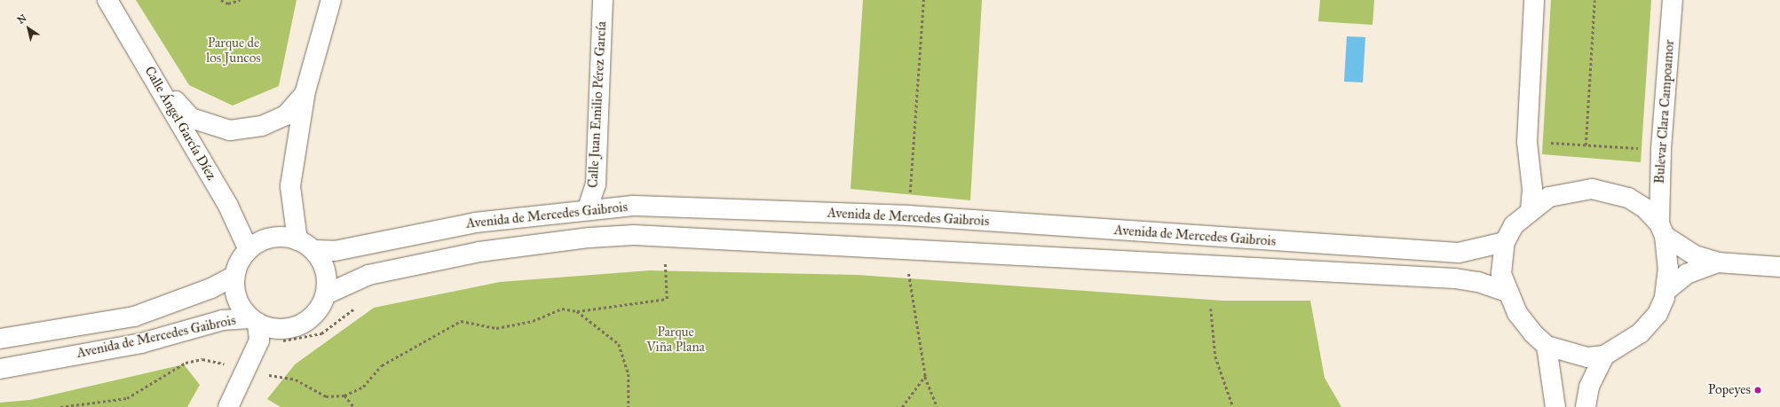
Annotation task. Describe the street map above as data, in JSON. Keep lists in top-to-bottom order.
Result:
{
  "streets": {
    "street": [
      "Calle Juan Emilio Pérez García",
      "Bulevar Clara Campoamor",
      "Calle Ángel García Díez",
      "Avenida de Mercedes Gaibrois"
    ]
  },
  "crossings": [
    ["Calle Juan Emilio Pérez García", "Avenida de Mercedes Gaibrois"],
    ["Calle Ángel García Díez", "Avenida de Mercedes Gaibrois"]
  ],
  "parks": ["Parque de los Juncos", "Parque Viña Plana"],
  "places": ["Popeyes"],
  "north": "top left"
}
